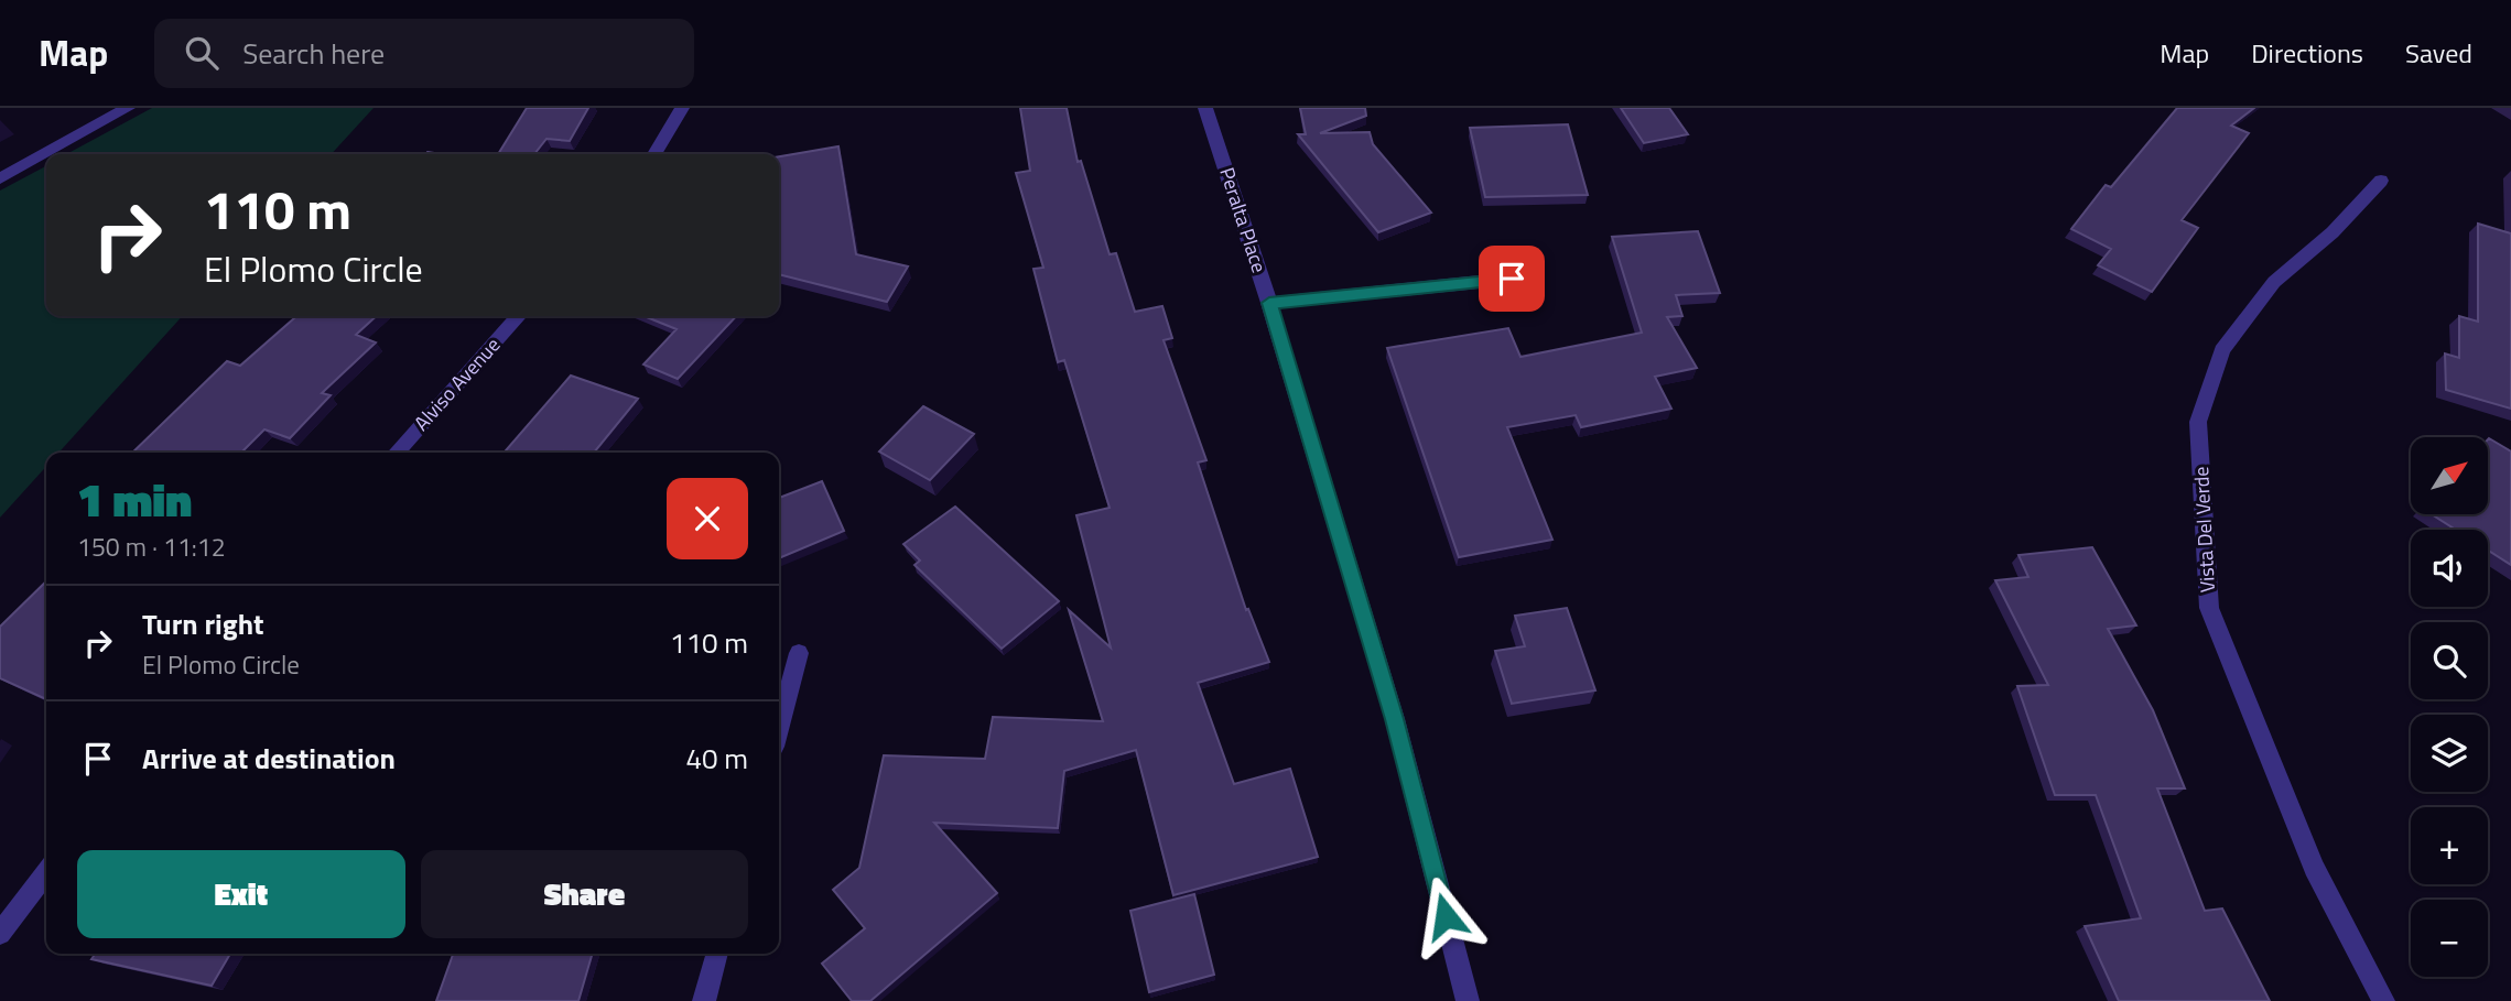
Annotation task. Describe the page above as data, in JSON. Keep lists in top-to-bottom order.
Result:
{
  "streets": {
    "street": ["Peralta Place", "Alviso Avenue", "Vista Del Verde"]
  },
  "north": "top right",
  "page": {
    "header": "Map",
    "search": "Search here",
    "nav": ["Map", "Directions", "Saved"],
    "turn": ["110 m", "El Plomo Circle"],
    "map_buttons": ["+", "−"],
    "heading": ["1 min", "150 m · 11:12"],
    "list": [
      {
        "name": "Turn right",
        "note": "El Plomo Circle",
        "value": "110 m"
      },
      {
        "name": "Arrive at destination",
        "value": "40 m"
      }
    ],
    "buttons": ["Exit", "Share"]
  }
}
